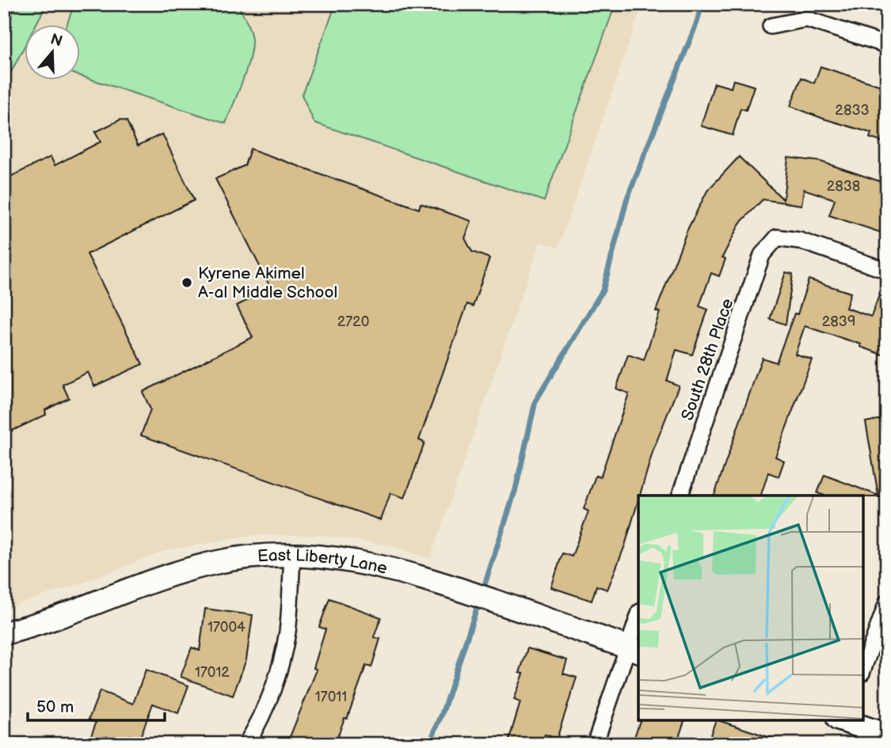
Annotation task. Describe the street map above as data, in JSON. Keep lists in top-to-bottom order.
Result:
{
  "streets": {
    "street": ["South 28th Place", "East Liberty Lane"]
  },
  "places": ["Kyrene Akimel A-al Middle School"],
  "house_numbers": [
    "2833",
    "2838",
    "2720",
    "2839",
    "17004",
    "17012",
    "17011"
  ],
  "scale_bar": "50 m",
  "north": "top"
}
